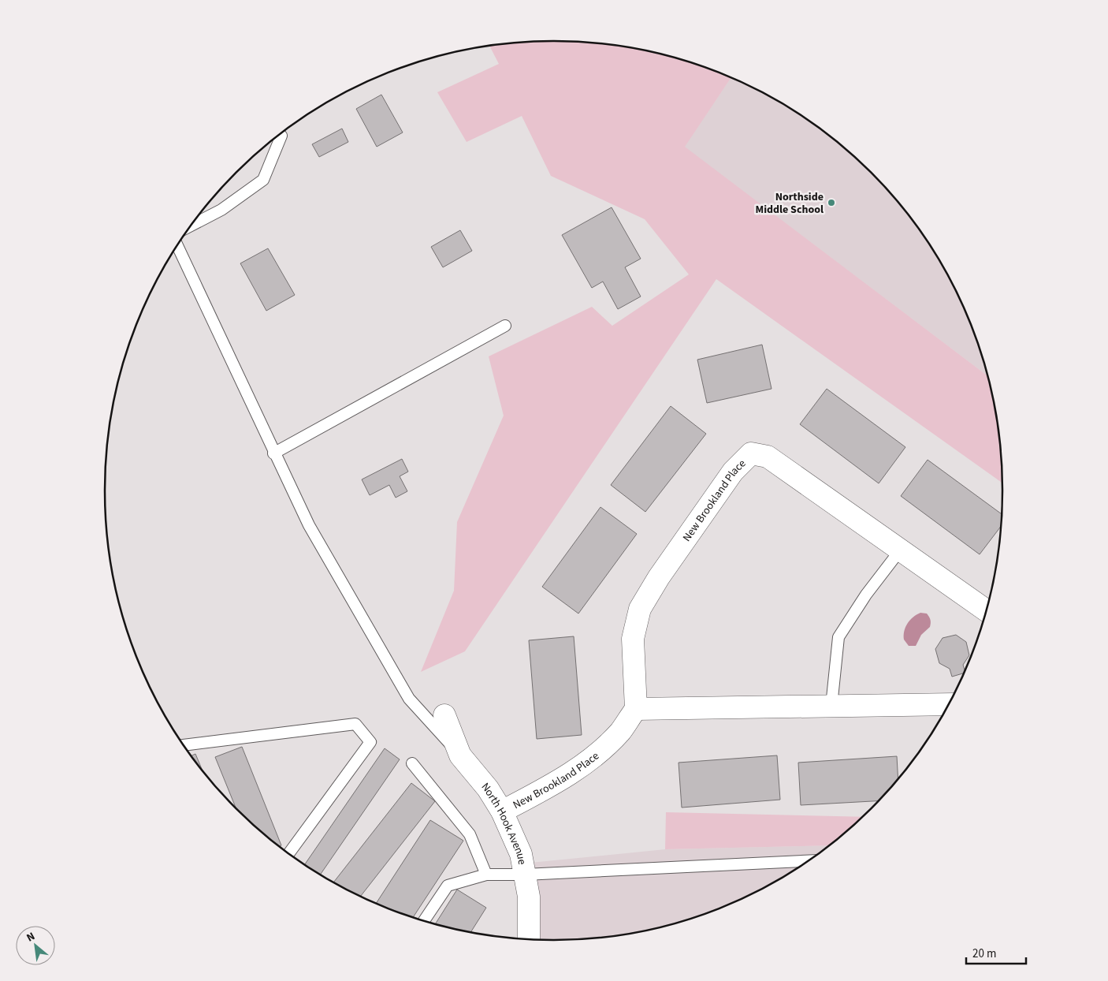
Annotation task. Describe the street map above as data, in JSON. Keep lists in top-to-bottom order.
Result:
{
  "streets": {
    "street": ["New Brookland Place", "North Hook Avenue"]
  },
  "crossings": [
    ["New Brookland Place", "North Hook Avenue"]
  ],
  "places": ["Northside Middle School"],
  "scale_bar": "20 m",
  "north": "top left"
}
